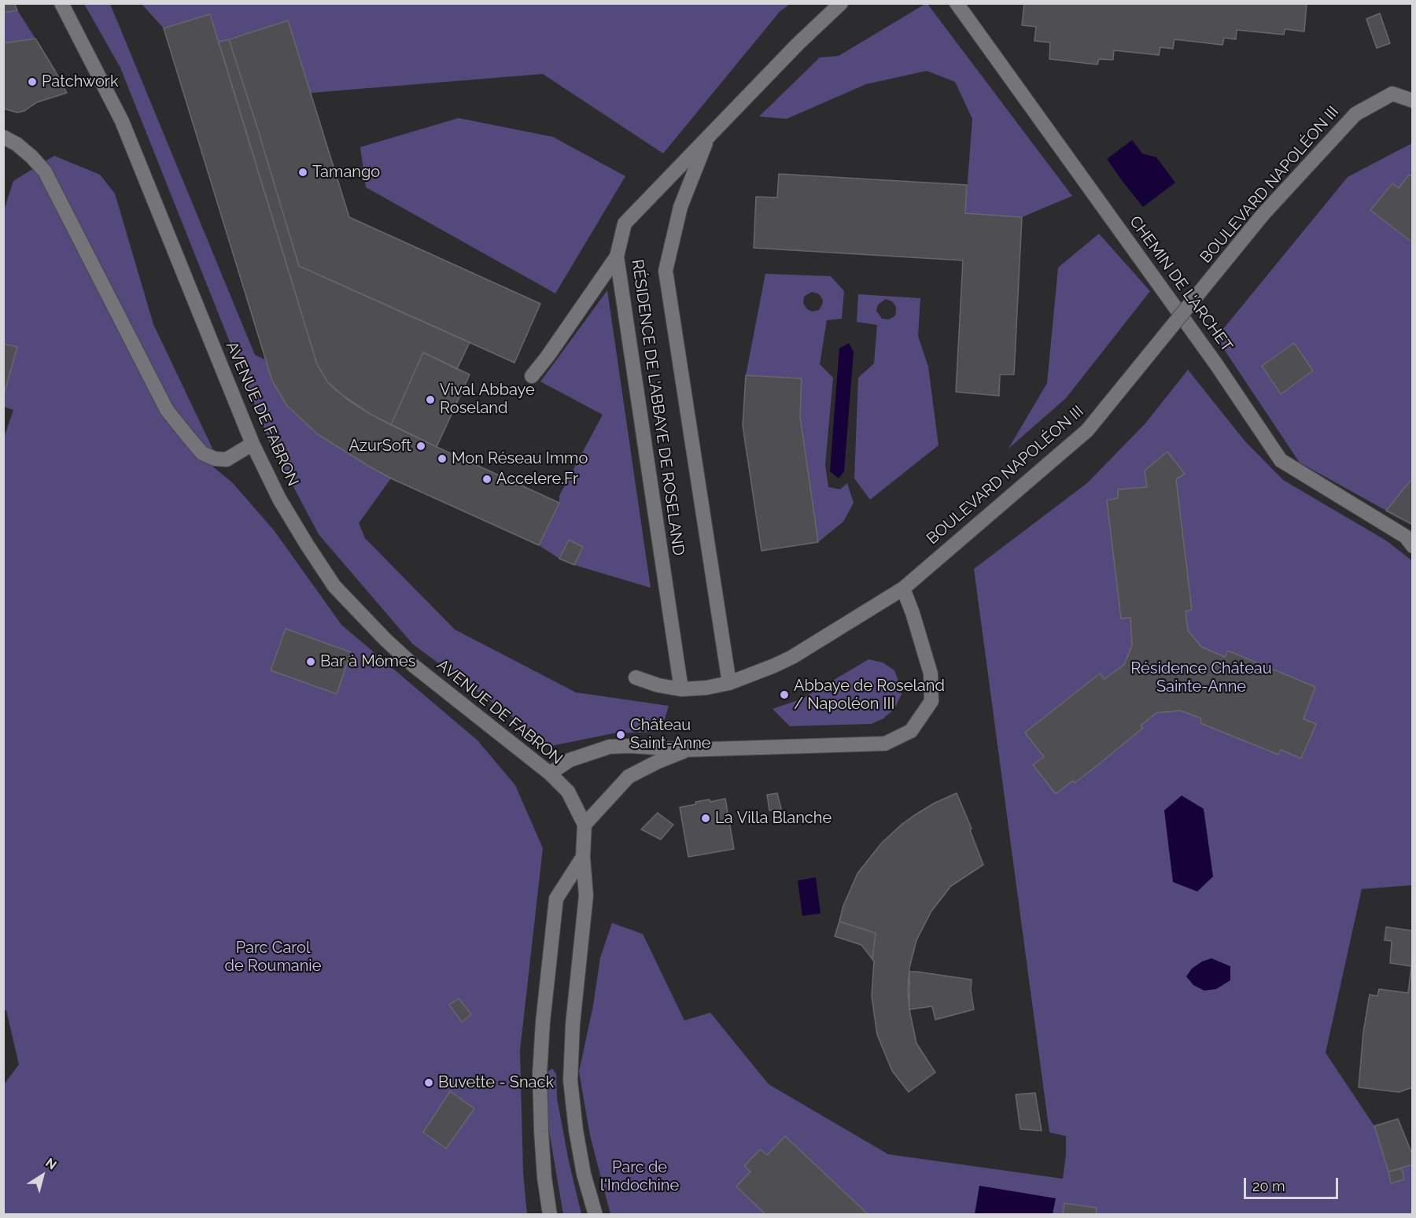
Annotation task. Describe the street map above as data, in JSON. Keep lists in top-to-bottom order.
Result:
{
  "streets": {
    "street": [
      "BOULEVARD NAPOLÉON III",
      "CHEMIN DE L'ARCHET",
      "RÉSIDENCE DE L'ABBAYE DE ROSELAND",
      "AVENUE DE FABRON"
    ]
  },
  "crossings": [
    ["BOULEVARD NAPOLÉON III", "RÉSIDENCE DE L'ABBAYE DE ROSELAND"]
  ],
  "parks": ["Résidence Château Sainte-Anne", "Parc Carol de Roumanie", "Parc de l'Indochine"],
  "places": [
    "Patchwork",
    "Tamango",
    "Vival Abbaye Roseland",
    "AzurSoft",
    "Mon Réseau Immo",
    "Accelere.Fr",
    "Bar à Mômes",
    "Abbaye de Roseland / Napoléon III",
    "Château Saint-Anne",
    "La Villa Blanche",
    "Buvette - Snack"
  ],
  "scale_bar": "20 m",
  "north": "top right"
}
